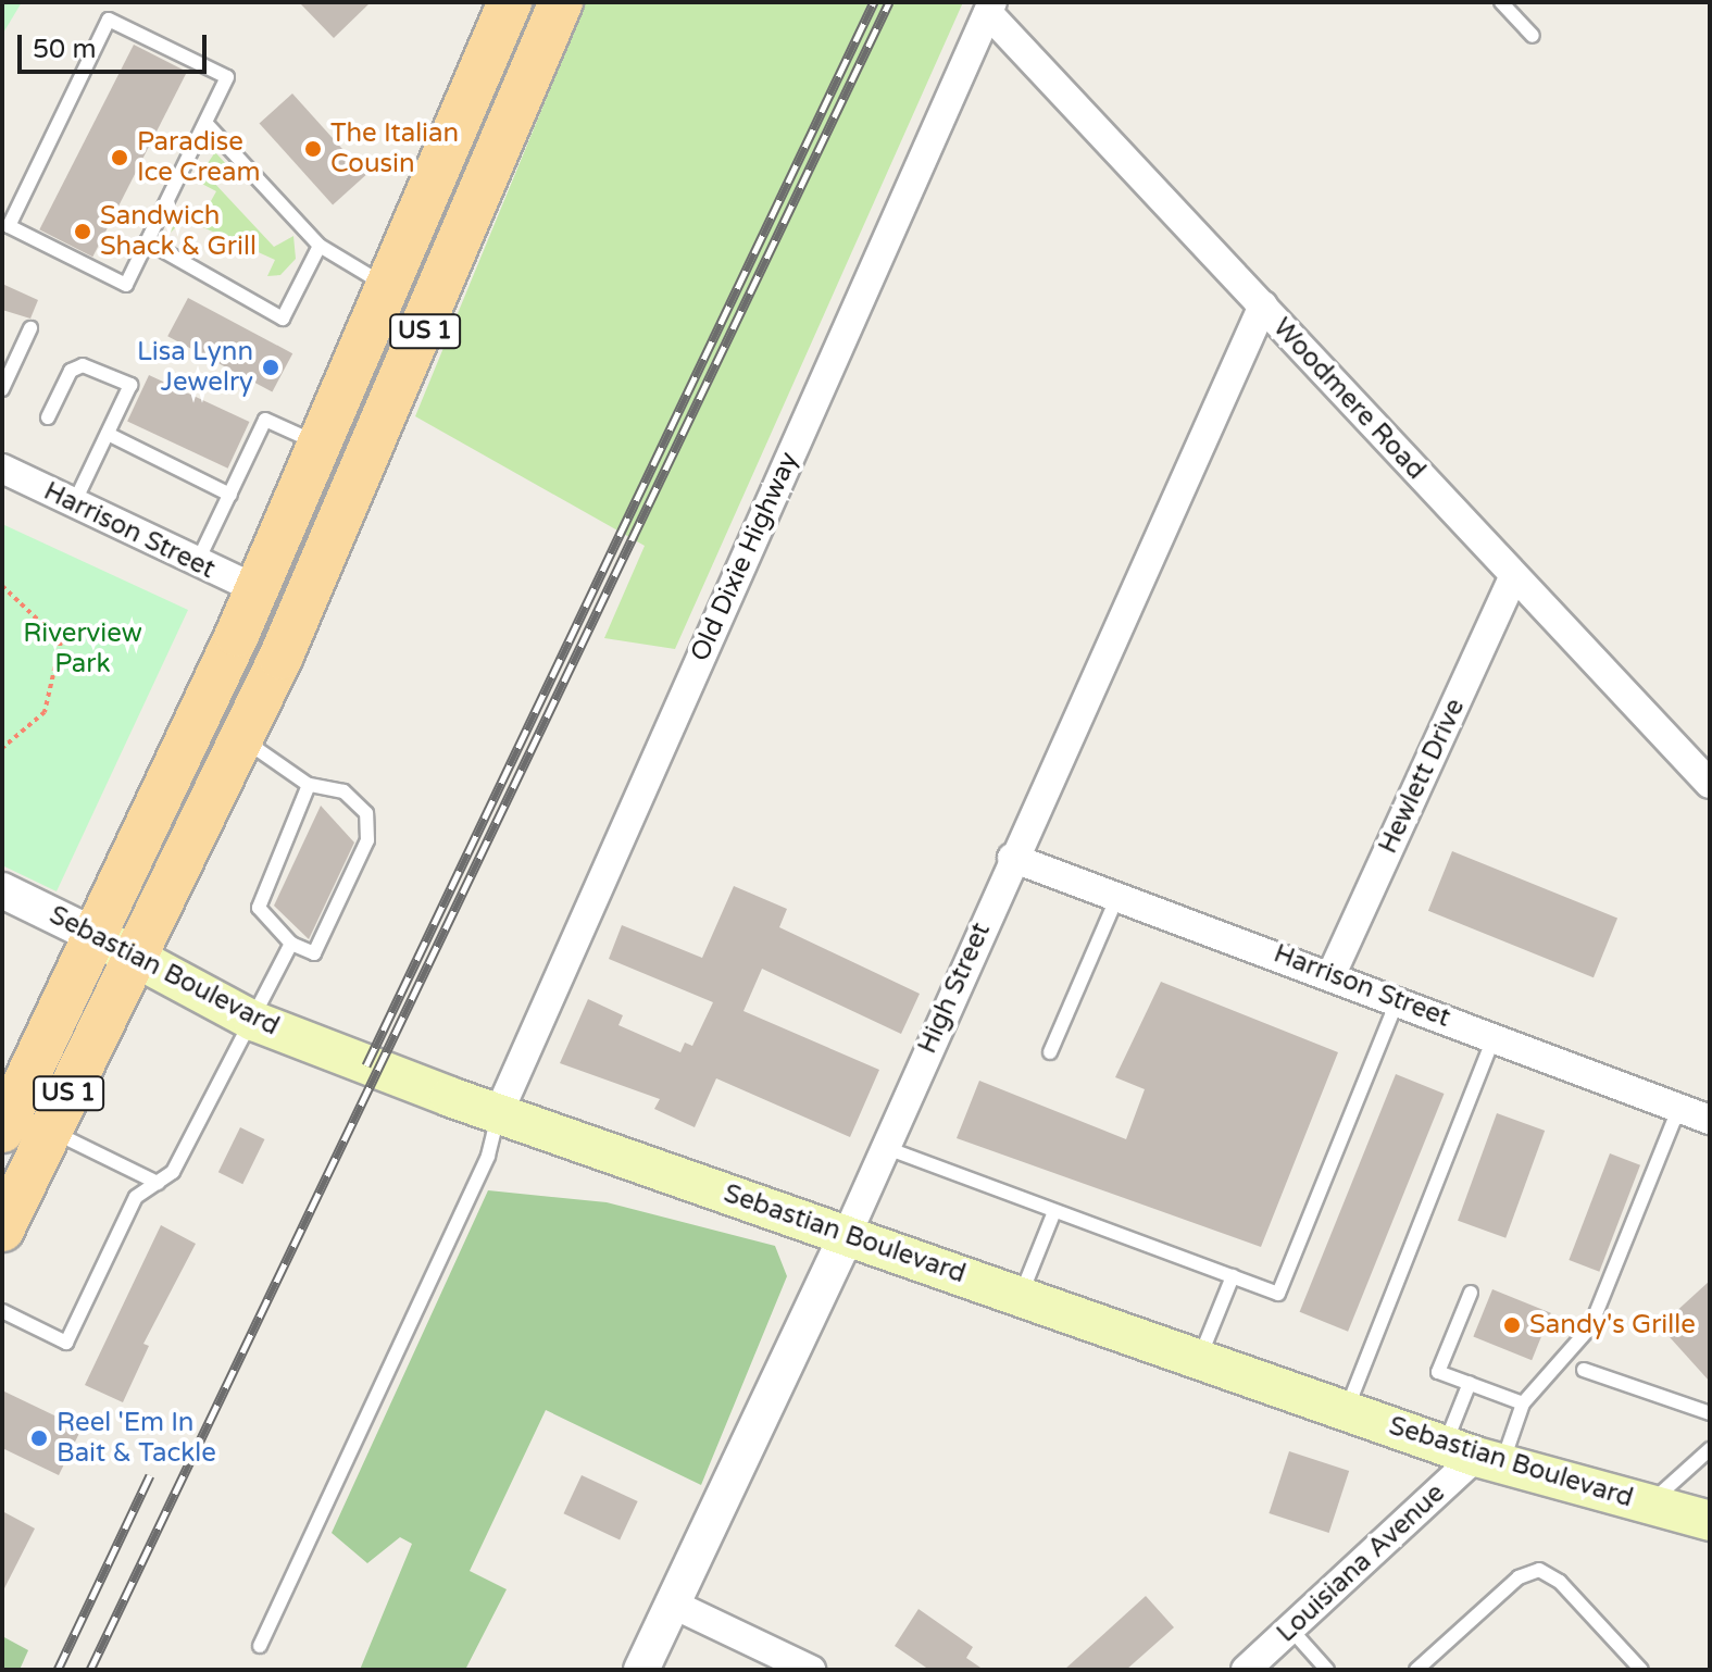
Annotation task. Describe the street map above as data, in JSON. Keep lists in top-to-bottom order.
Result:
{
  "streets": {
    "main road": ["US 1", "Sebastian Boulevard"],
    "street": [
      "Woodmere Road",
      "Harrison Street",
      "Old Dixie Highway",
      "Hewlett Drive",
      "High Street",
      "Louisiana Avenue"
    ]
  },
  "crossings": [
    ["US 1", "Harrison Street"],
    ["US 1", "Sebastian Boulevard"],
    ["Woodmere Road", "Old Dixie Highway"],
    ["Woodmere Road", "Hewlett Drive"],
    ["Woodmere Road", "High Street"],
    ["Harrison Street", "Hewlett Drive"],
    ["Harrison Street", "High Street"],
    ["Old Dixie Highway", "Sebastian Boulevard"],
    ["Sebastian Boulevard", "High Street"],
    ["Sebastian Boulevard", "Louisiana Avenue"]
  ],
  "parks": ["Riverview Park"],
  "places": [
    "The Italian Cousin",
    "Paradise Ice Cream",
    "Sandwich Shack & Grill",
    "Lisa Lynn Jewelry",
    "Sandy's Grille",
    "Reel 'Em In Bait & Tackle"
  ],
  "scale_bar": "50 m"
}
